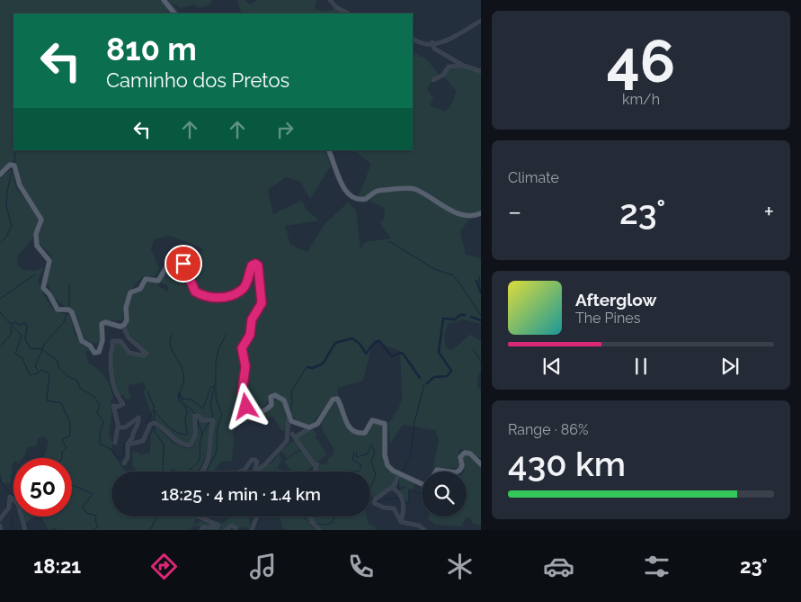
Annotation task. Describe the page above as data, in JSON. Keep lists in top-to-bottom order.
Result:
{
  "page": {
    "tile": [
      ["46", "km/h"],
      "Climate",
      ["Range · 86%", "430 km"]
    ],
    "turn": ["810 m", "Caminho dos Pretos"],
    "heat": ["−", "23°", "+"],
    "song": ["Afterglow", "The Pines"],
    "limit": "50",
    "trip": "18:25 · 4 min · 1.4 km",
    "tabs": ["18:21", "23°"]
  }
}
